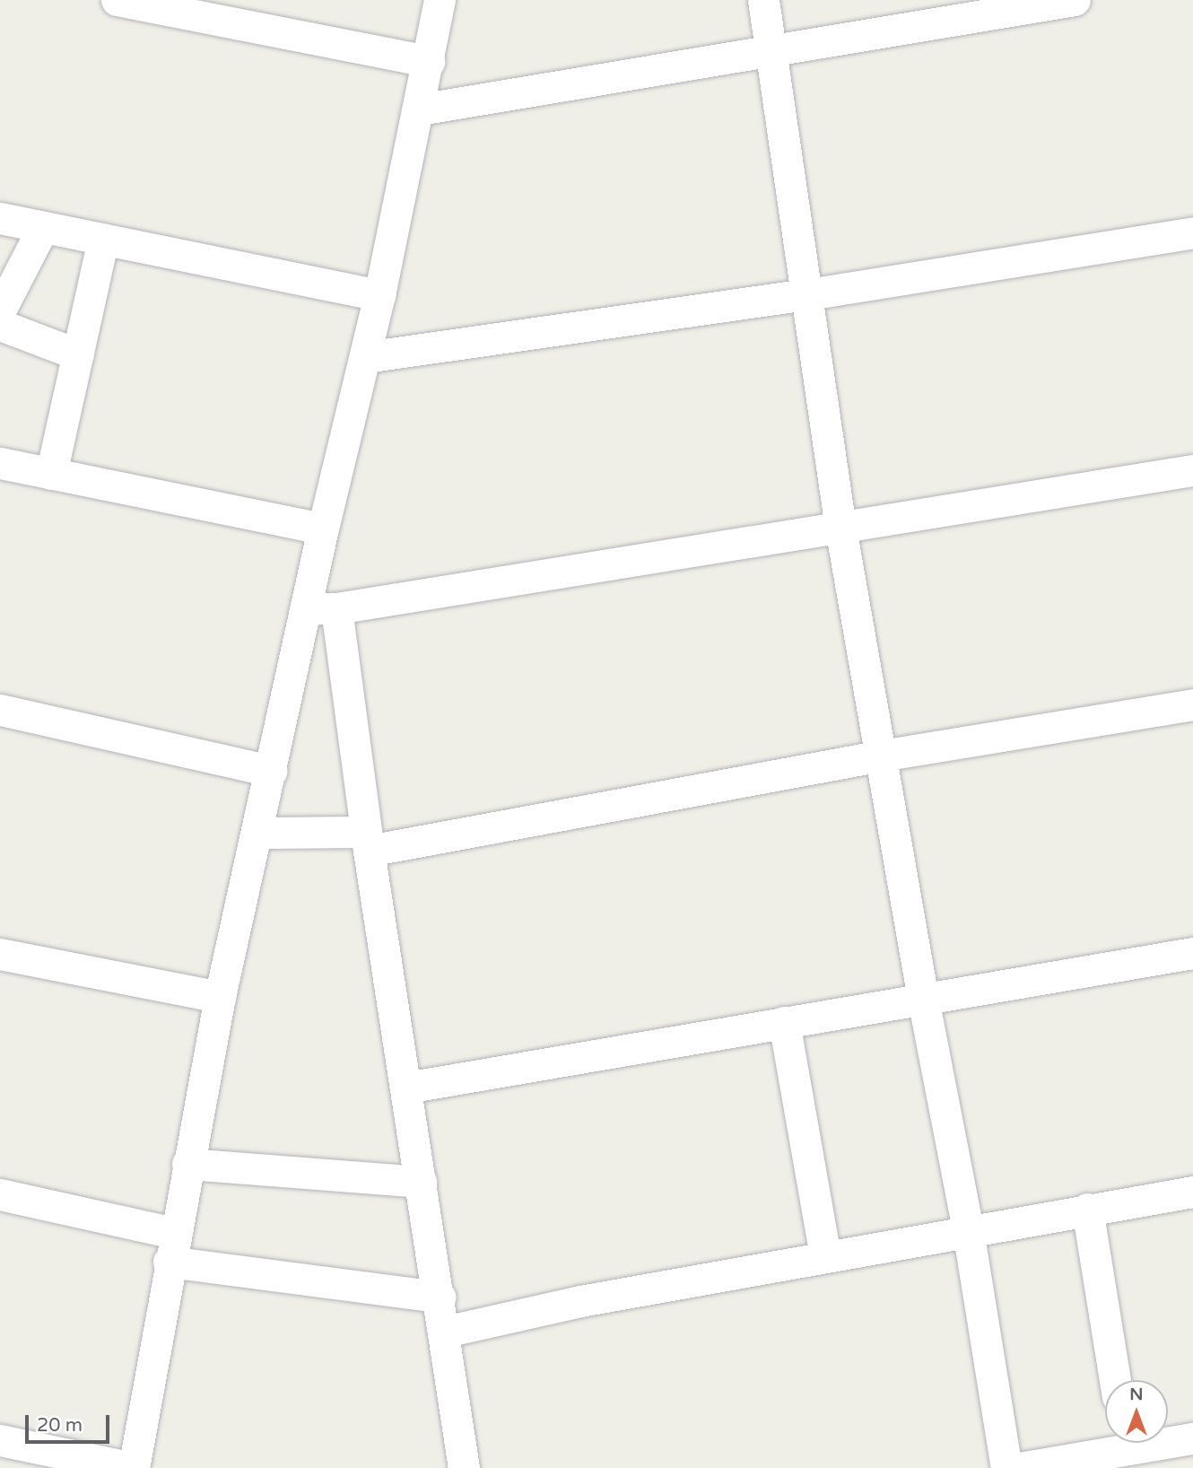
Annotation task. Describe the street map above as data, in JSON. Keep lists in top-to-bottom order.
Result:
{
  "scale_bar": "20 m",
  "north": "top"
}
